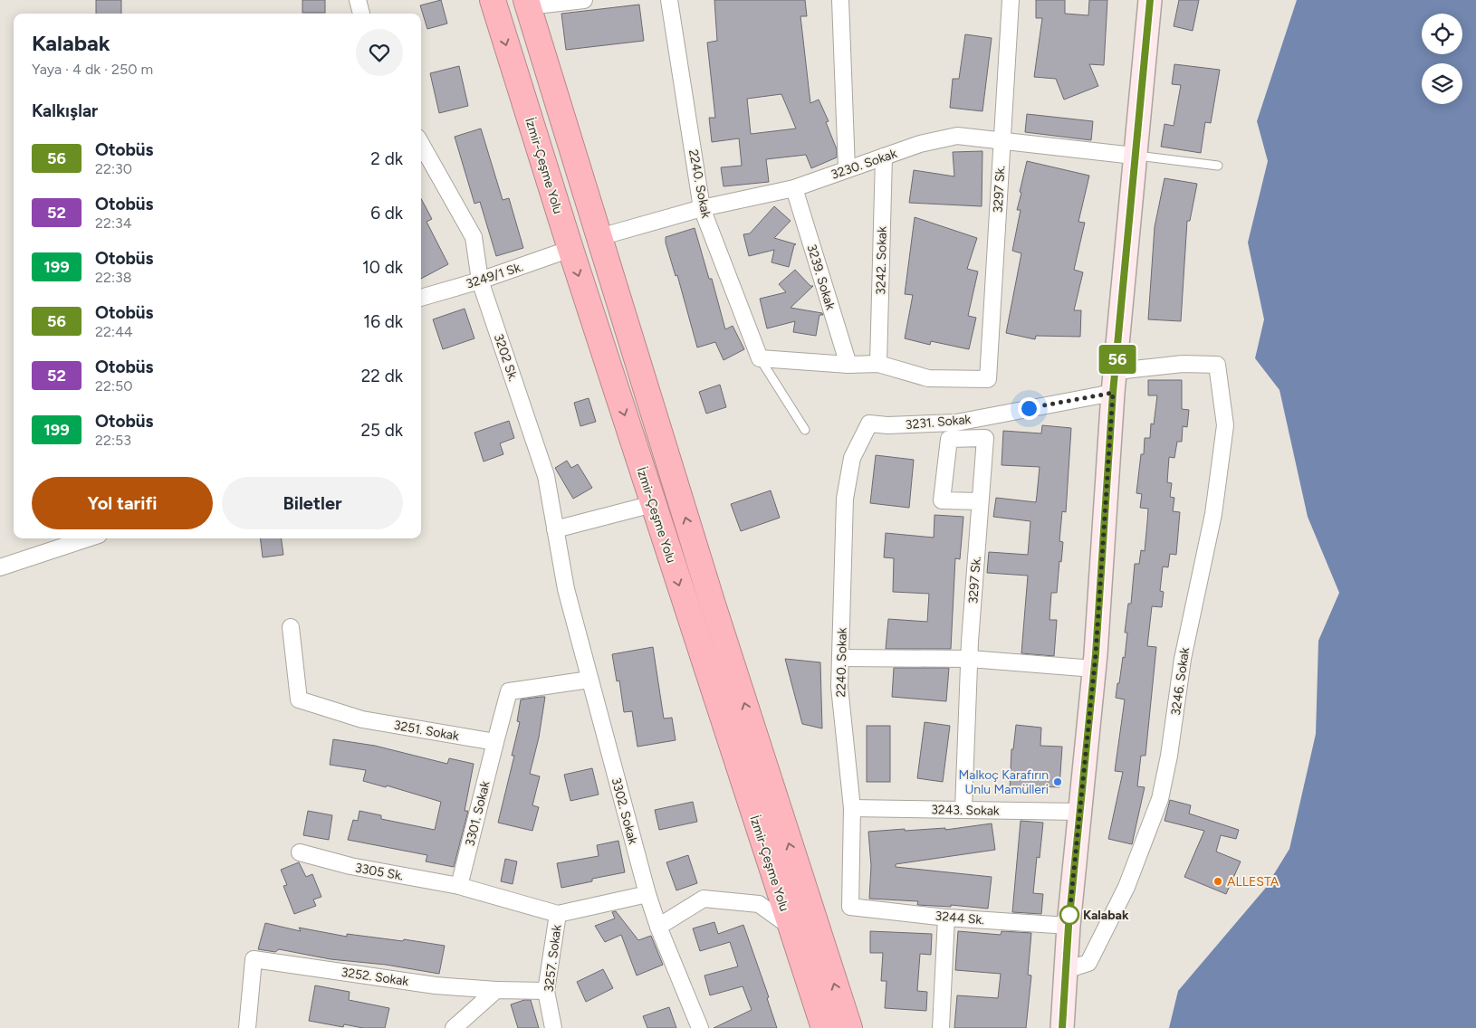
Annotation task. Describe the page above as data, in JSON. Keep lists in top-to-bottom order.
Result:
{
  "streets": {
    "highway": ["İzmir-Çeşme Yolu"],
    "street": [
      "3230. Sokak",
      "2240. Sokak",
      "3297 Sk.",
      "3242. Sokak",
      "3249/1 Sk.",
      "3239. Sokak",
      "3202 Sk.",
      "3231. Sokak",
      "3246. Sokak",
      "3251. Sokak",
      "3243. Sokak",
      "3302. Sokak",
      "3301. Sokak",
      "3305 Sk.",
      "3244 Sk.",
      "3257. Sokak",
      "3252. Sokak"
    ]
  },
  "crossings": [
    ["3230. Sokak", "İzmir-Çeşme Yolu"],
    ["3230. Sokak", "2240. Sokak"],
    ["3230. Sokak", "3297 Sk."],
    ["3230. Sokak", "3242. Sokak"],
    ["3230. Sokak", "3239. Sokak"],
    ["İzmir-Çeşme Yolu", "3249/1 Sk."],
    ["2240. Sokak", "3231. Sokak"],
    ["2240. Sokak", "3243. Sokak"],
    ["2240. Sokak", "3244 Sk."],
    ["3297 Sk.", "3242. Sokak"],
    ["3297 Sk.", "3243. Sokak"],
    ["3249/1 Sk.", "3202 Sk."],
    ["3202 Sk.", "3302. Sokak"],
    ["3251. Sokak", "3301. Sokak"],
    ["3301. Sokak", "3305 Sk."],
    ["3305 Sk.", "3257. Sokak"],
    ["3257. Sokak", "3252. Sokak"]
  ],
  "places": ["Malkoç Karafırın Unlu Mamülleri", "ALLESTA", "Kalabak"],
  "lines": ["bus line 56"],
  "page": {
    "on_map": "56",
    "heading": [
      ["Kalabak", "Yaya · 4 dk · 250 m"],
      "Kalkışlar"
    ],
    "list": [
      {
        "mark": "56",
        "name": "Otobüs",
        "note": "22:30",
        "value": "2 dk"
      },
      {
        "mark": "52",
        "name": "Otobüs",
        "note": "22:34",
        "value": "6 dk"
      },
      {
        "mark": "199",
        "name": "Otobüs",
        "note": "22:38",
        "value": "10 dk"
      },
      {
        "mark": "56",
        "name": "Otobüs",
        "note": "22:44",
        "value": "16 dk"
      },
      {
        "mark": "52",
        "name": "Otobüs",
        "note": "22:50",
        "value": "22 dk"
      },
      {
        "mark": "199",
        "name": "Otobüs",
        "note": "22:53",
        "value": "25 dk"
      }
    ],
    "buttons": ["Yol tarifi", "Biletler"]
  }
}
